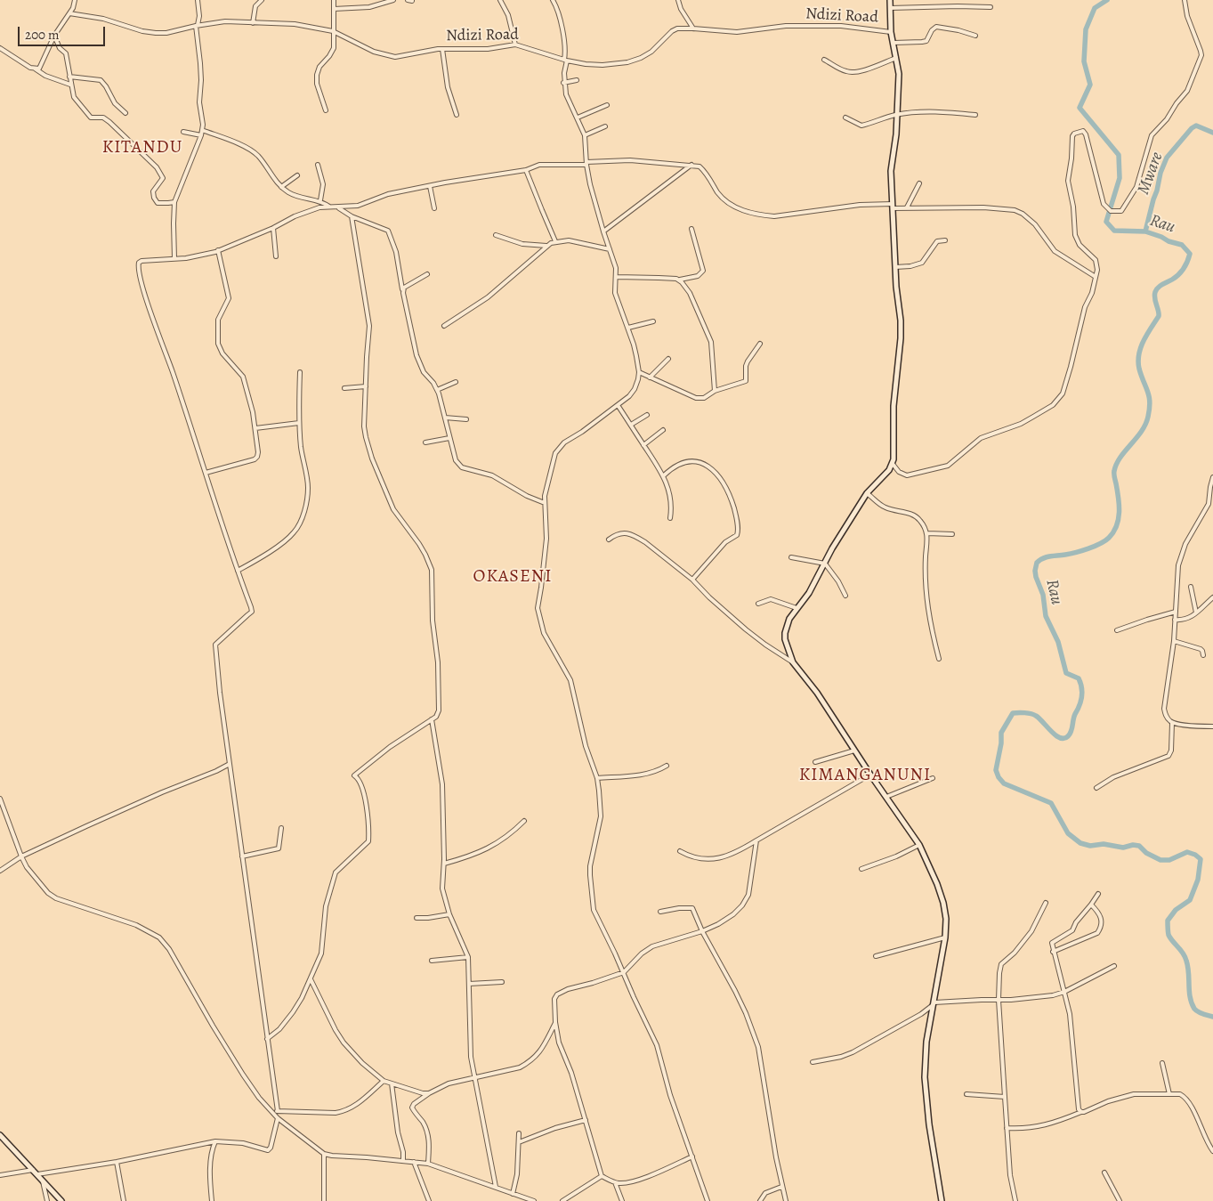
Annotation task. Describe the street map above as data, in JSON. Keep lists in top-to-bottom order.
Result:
{
  "streets": {
    "street": ["Ndizi Road"]
  },
  "districts": ["KITANDU", "OKASENI", "KIMANGANUNI"],
  "water": ["Mware", "Rau"],
  "scale_bar": "200 m"
}
